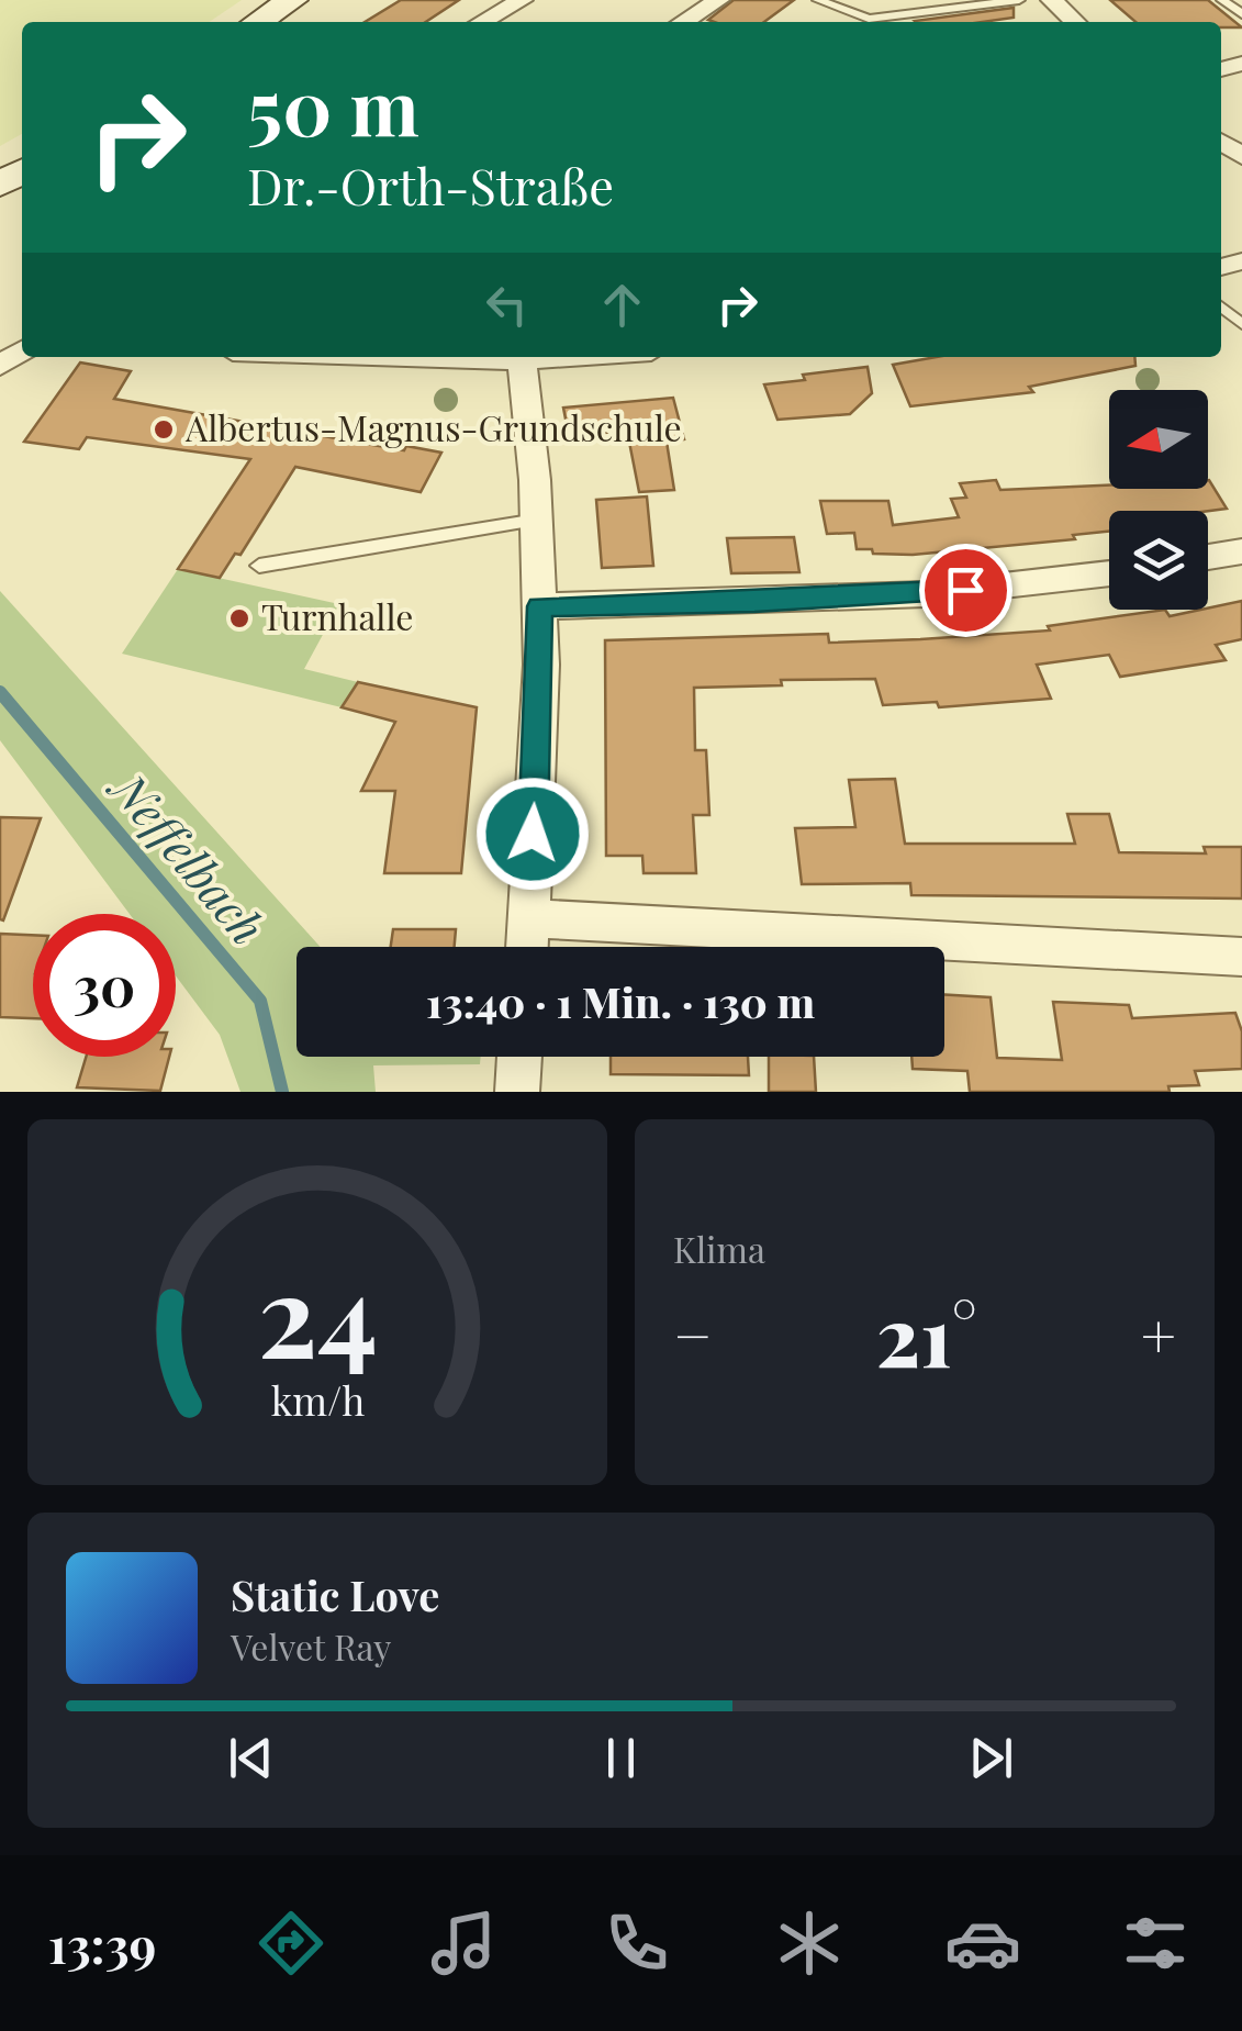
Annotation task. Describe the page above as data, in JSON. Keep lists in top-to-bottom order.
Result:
{
  "water": ["Neffelbach"],
  "places": ["Albertus-Magnus-Grundschule", "Turnhalle"],
  "north": "left",
  "page": {
    "turn": ["50 m", "Dr.-Orth-Straße"],
    "limit": "30",
    "trip": "13:40 · 1 Min. · 130 m",
    "tile": "Klima",
    "heat": ["−", "21°", "+"],
    "song": ["Static Love", "Velvet Ray"],
    "tabs": "13:39",
    "gauge": ["24", "km/h"]
  }
}
